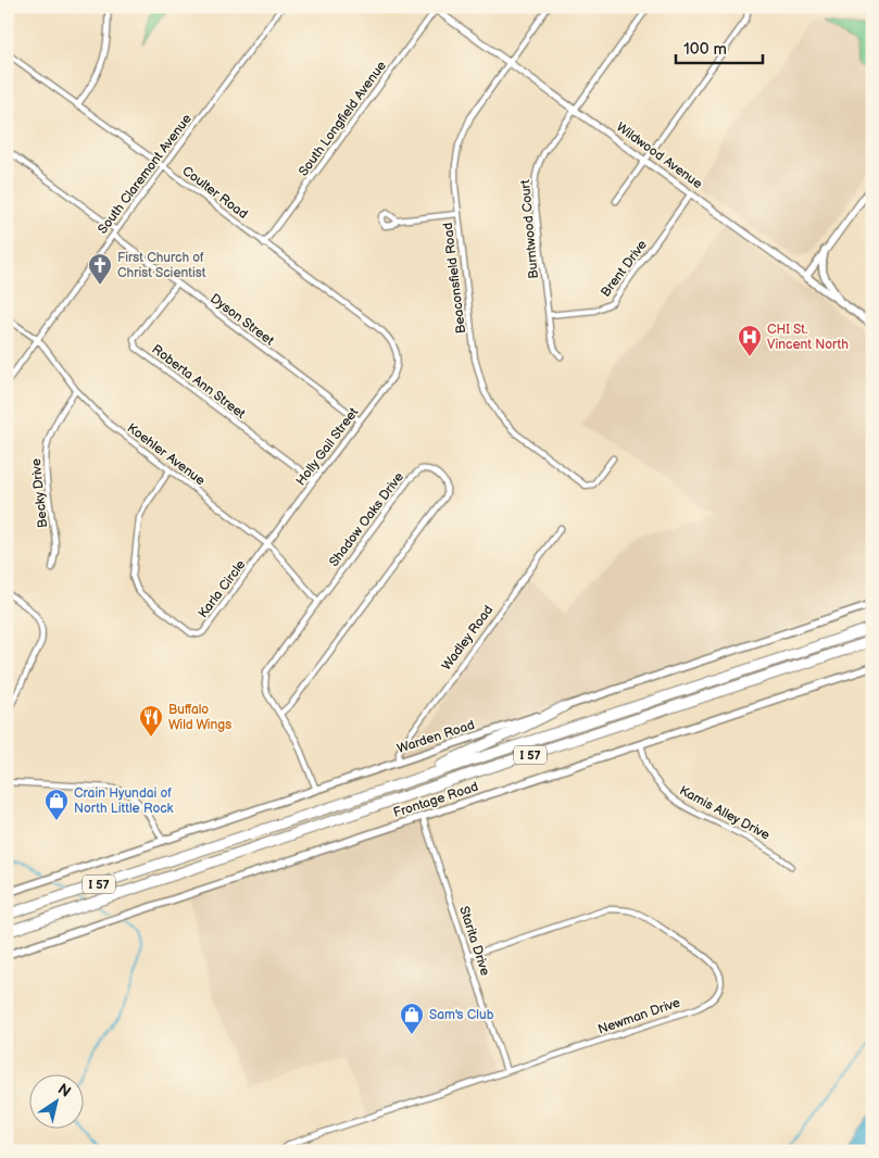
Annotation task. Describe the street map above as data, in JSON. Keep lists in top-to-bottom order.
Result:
{
  "streets": {
    "highway": ["I 57"],
    "main road": ["Wildwood Avenue", "Warden Road", "Frontage Road"],
    "street": [
      "South Longfield Avenue",
      "South Claremont Avenue",
      "Coulter Road",
      "Burntwood Court",
      "Brent Drive",
      "Beaconsfield Road",
      "Dyson Street",
      "Roberta Ann Street",
      "Holly Gail Street",
      "Koehler Avenue",
      "Becky Drive",
      "Shadow Oaks Drive",
      "Karla Circle",
      "Wadley Road",
      "Kamis Alley Drive",
      "Starita Drive",
      "Newman Drive"
    ]
  },
  "crossings": [
    ["South Longfield Avenue", "Wildwood Avenue"],
    ["South Longfield Avenue", "Coulter Road"],
    ["Wildwood Avenue", "Burntwood Court"],
    ["Wildwood Avenue", "Brent Drive"],
    ["Wildwood Avenue", "Beaconsfield Road"],
    ["South Claremont Avenue", "Coulter Road"],
    ["South Claremont Avenue", "Dyson Street"],
    ["South Claremont Avenue", "Koehler Avenue"],
    ["Coulter Road", "Holly Gail Street"],
    ["Burntwood Court", "Brent Drive"],
    ["Dyson Street", "Roberta Ann Street"],
    ["Dyson Street", "Holly Gail Street"],
    ["Roberta Ann Street", "Holly Gail Street"],
    ["Holly Gail Street", "Koehler Avenue"],
    ["Holly Gail Street", "Karla Circle"],
    ["Koehler Avenue", "Becky Drive"],
    ["Koehler Avenue", "Shadow Oaks Drive"],
    ["Koehler Avenue", "Karla Circle"],
    ["Shadow Oaks Drive", "Warden Road"],
    ["Wadley Road", "Warden Road"],
    ["Frontage Road", "Kamis Alley Drive"],
    ["Frontage Road", "Starita Drive"],
    ["Starita Drive", "Newman Drive"]
  ],
  "places": {
    "church": ["First Church of Christ Scientist"],
    "hospital": ["CHI St. Vincent North"],
    "restaurant": ["Buffalo Wild Wings"],
    "shop": ["Crain Hyundai of North Little Rock", "Sam's Club"]
  },
  "scale_bar": "100 m",
  "north": "top right"
}
